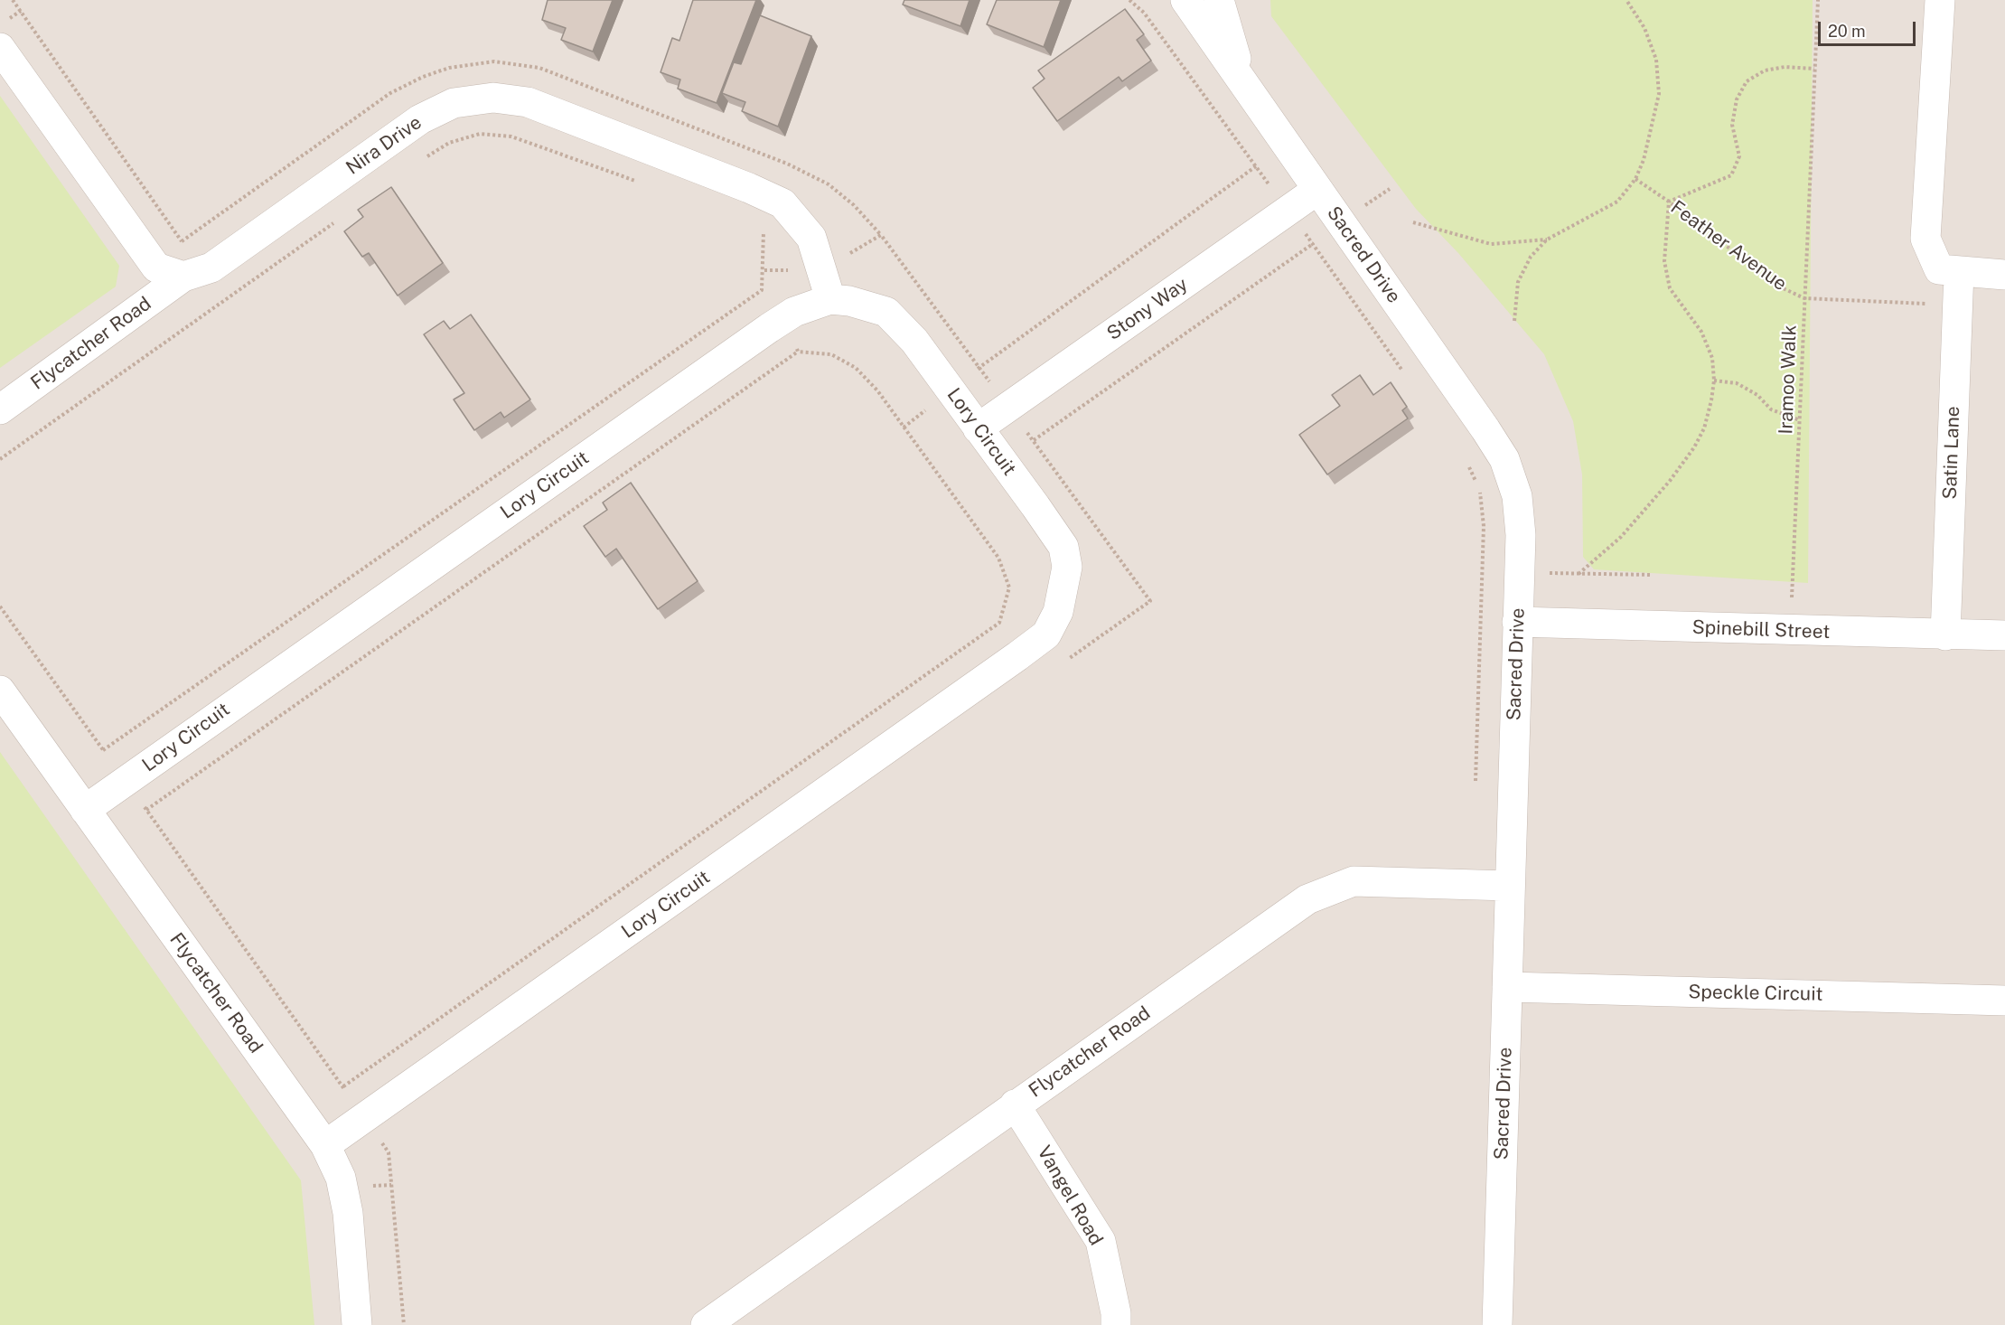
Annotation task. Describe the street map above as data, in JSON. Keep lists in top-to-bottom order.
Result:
{
  "streets": {
    "street": [
      "Nira Drive",
      "Sacred Drive",
      "Stony Way",
      "Flycatcher Road",
      "Lory Circuit",
      "Satin Lane",
      "Spinebill Street",
      "Speckle Circuit",
      "Vangel Road"
    ],
    "path": ["Feather Avenue", "Iramoo Walk"]
  },
  "crossings": [
    ["Nira Drive", "Flycatcher Road"],
    ["Nira Drive", "Lory Circuit"],
    ["Feather Avenue", "Iramoo Walk"],
    ["Feather Avenue", "Satin Lane"],
    ["Sacred Drive", "Stony Way"],
    ["Sacred Drive", "Flycatcher Road"],
    ["Sacred Drive", "Spinebill Street"],
    ["Sacred Drive", "Speckle Circuit"],
    ["Stony Way", "Lory Circuit"],
    ["Flycatcher Road", "Lory Circuit"],
    ["Flycatcher Road", "Vangel Road"],
    ["Iramoo Walk", "Spinebill Street"],
    ["Satin Lane", "Spinebill Street"]
  ],
  "scale_bar": "20 m"
}
